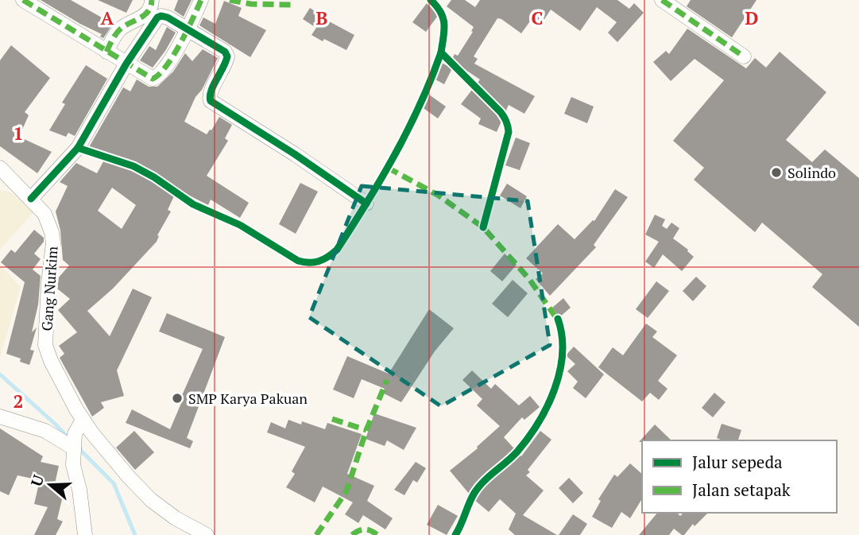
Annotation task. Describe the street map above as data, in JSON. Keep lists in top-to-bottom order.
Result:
{
  "streets": {
    "street": ["Gang Nurkim"]
  },
  "places": ["Solindo", "SMP Karya Pakuan"],
  "legend": ["Jalur sepeda", "Jalan setapak"],
  "north": "left",
  "grid": {
    "columns": [
      "A",
      "B",
      "C",
      "D"
    ],
    "rows": ["1", "2"]
  }
}
